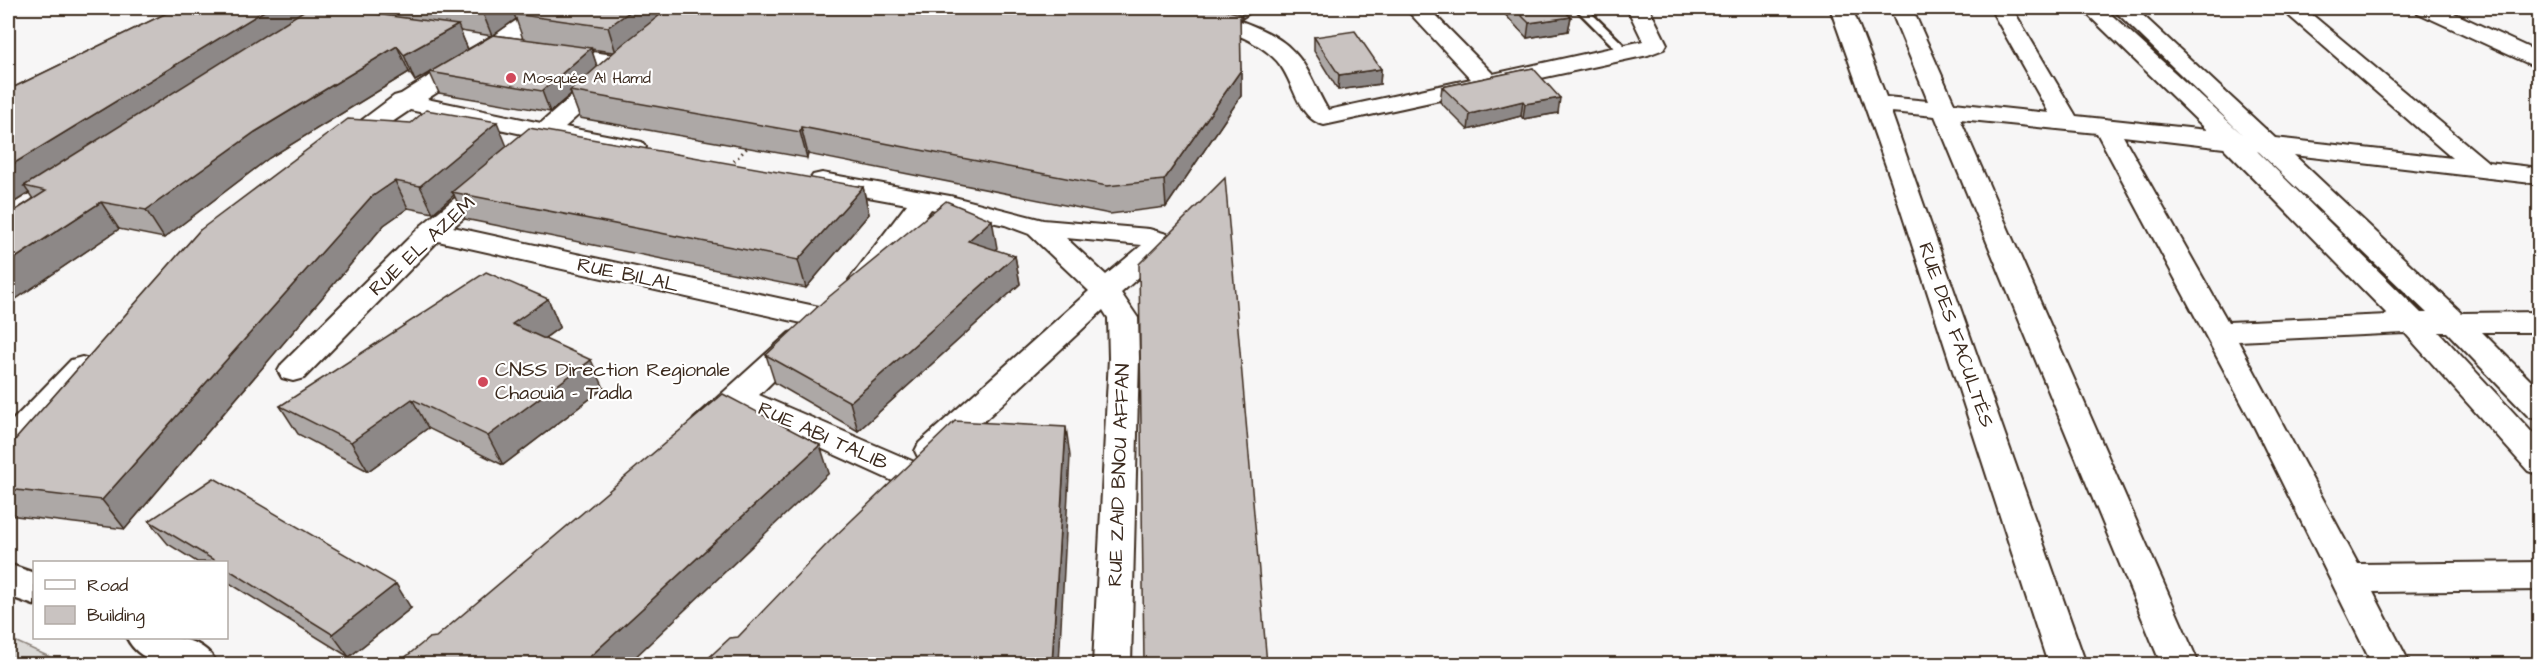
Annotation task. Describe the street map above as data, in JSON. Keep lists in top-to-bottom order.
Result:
{
  "streets": {
    "street": [
      "RUE EL AZEM",
      "RUE BILAL",
      "RUE DES FACULTÉS",
      "RUE ABI TALIB",
      "RUE ZAID BNOU AFFAN"
    ]
  },
  "crossings": [
    ["RUE EL AZEM", "RUE BILAL"]
  ],
  "places": ["Mosquée Al Hamd", "CNSS Direction Regionale Chaouia - Tadla"],
  "legend": ["Road", "Building"]
}
